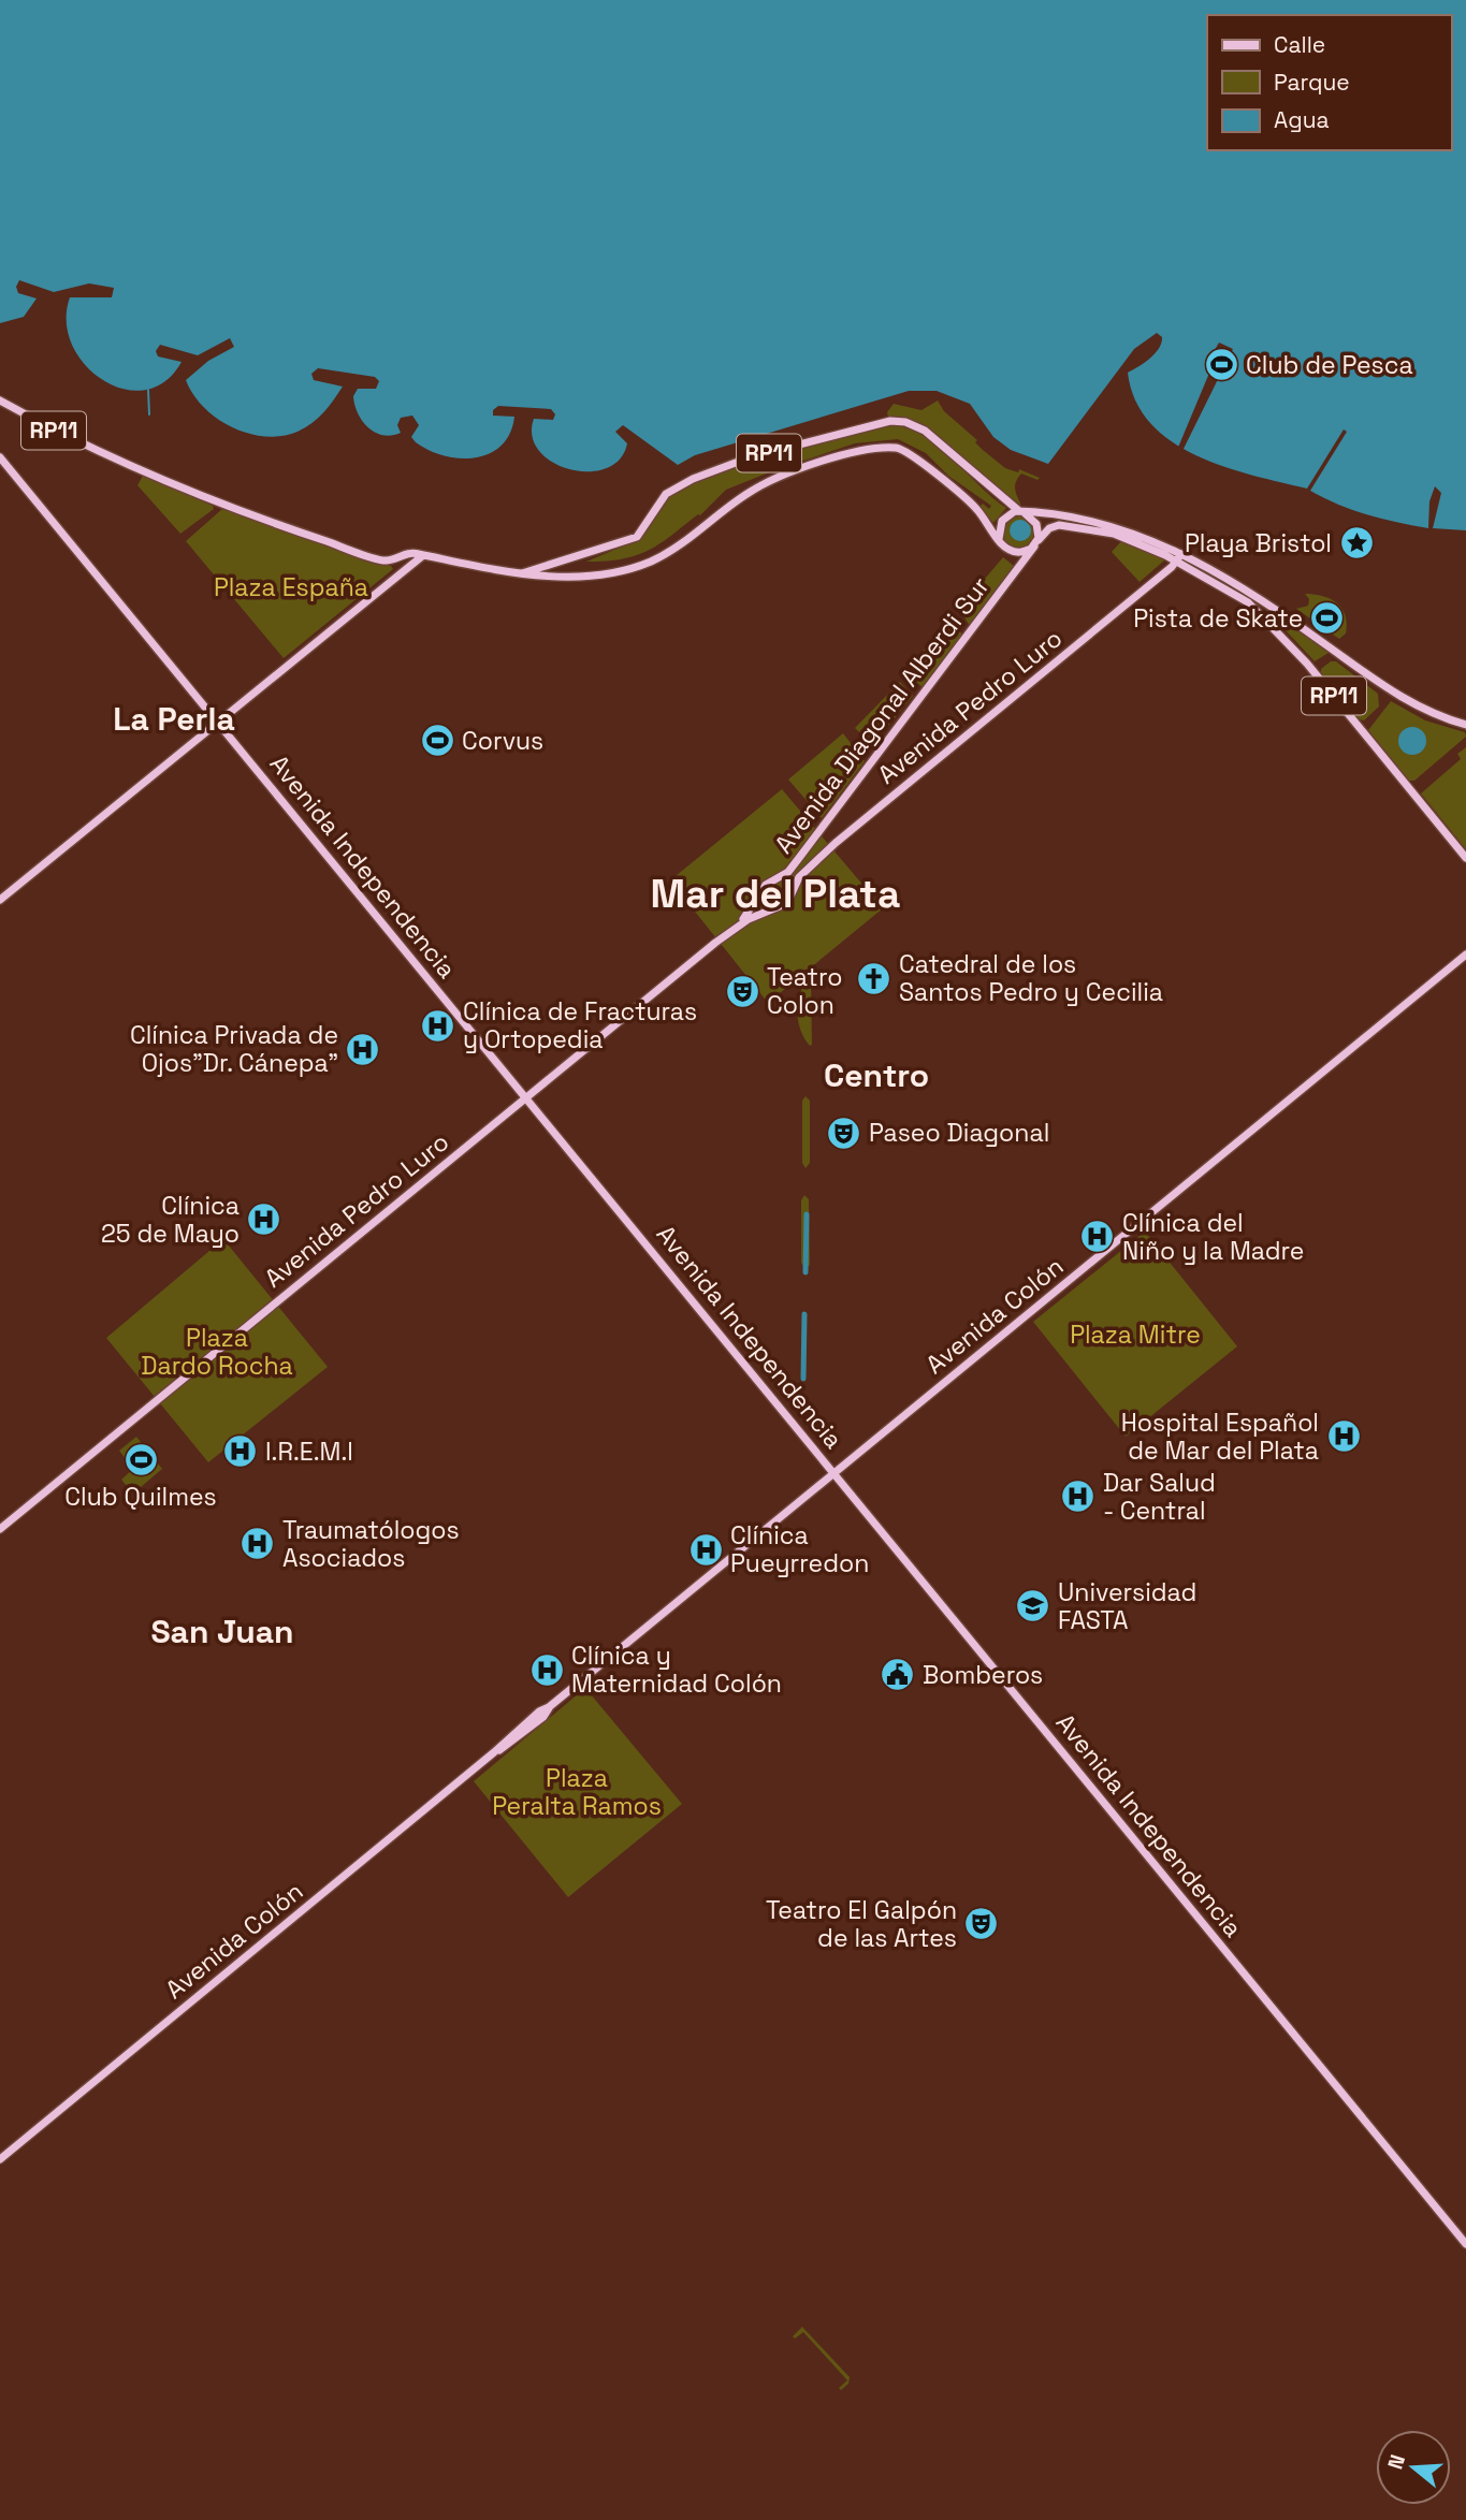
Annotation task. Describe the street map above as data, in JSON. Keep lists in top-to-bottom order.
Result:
{
  "streets": {
    "main road": [
      "RP11",
      "Avenida Pedro Luro",
      "Avenida Diagonal Alberdi Sur",
      "Avenida Independencia",
      "Avenida Colón"
    ]
  },
  "crossings": [
    ["RP11", "Avenida Pedro Luro"],
    ["RP11", "Avenida Diagonal Alberdi Sur"],
    ["Avenida Pedro Luro", "Avenida Diagonal Alberdi Sur"],
    ["Avenida Pedro Luro", "Avenida Independencia"],
    ["Avenida Independencia", "Avenida Colón"]
  ],
  "districts": [
    "La Perla",
    "Mar del Plata",
    "Centro",
    "San Juan"
  ],
  "parks": [
    "Plaza España",
    "Plaza Mitre",
    "Plaza Dardo Rocha",
    "Plaza Peralta Ramos"
  ],
  "places": {
    "sports": [
      "Club de Pesca",
      "Pista de Skate",
      "Corvus",
      "Club Quilmes"
    ],
    "place": ["Playa Bristol"],
    "church": ["Catedral de los Santos Pedro y Cecilia"],
    "theatre": ["Teatro Colon", "Paseo Diagonal", "Teatro El Galpón de las Artes"],
    "hospital": [
      "Clínica de Fracturas y Ortopedia",
      "Clínica Privada de Ojos\"Dr. Cánepa\"",
      "Clínica 25 de Mayo",
      "Clínica del Niño y la Madre",
      "Hospital Español de Mar del Plata",
      "I.R.E.M.I",
      "Dar Salud - Central",
      "Traumatólogos Asociados",
      "Clínica Pueyrredon",
      "Clínica y Maternidad Colón"
    ],
    "school or university": ["Universidad FASTA"],
    "public building": ["Bomberos"]
  },
  "legend": ["Calle", "Parque", "Agua"],
  "north": "left"
}
